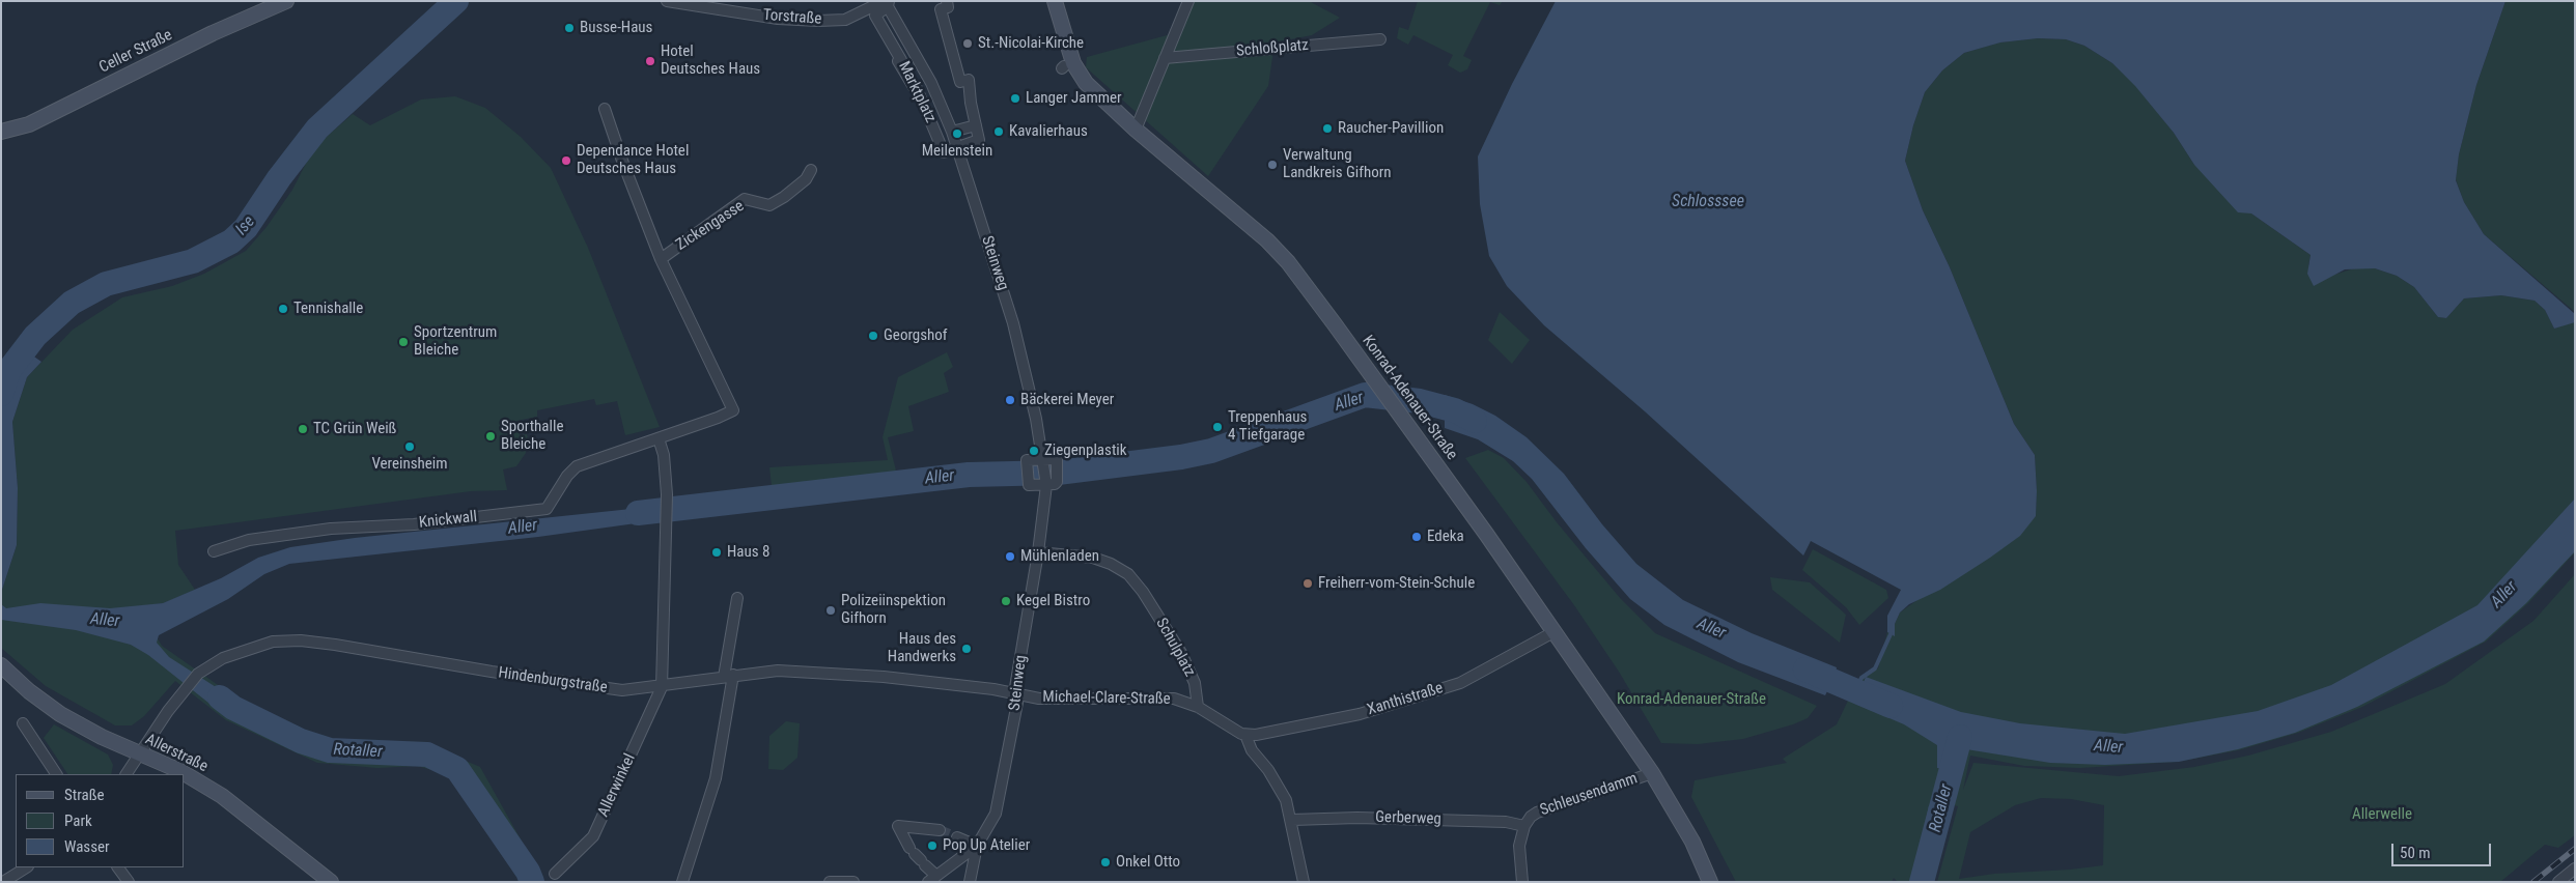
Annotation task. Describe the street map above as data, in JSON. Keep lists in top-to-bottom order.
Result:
{
  "streets": {
    "street": [
      "Torstraße",
      "Schloßplatz",
      "Celler Straße",
      "Marktplatz",
      "Zickengasse",
      "Steinweg",
      "Konrad-Adenauer-Straße",
      "Knickwall",
      "Schulplatz",
      "Hindenburgstraße",
      "Michael-Clare-Straße",
      "Xanthistraße",
      "Allerstraße",
      "Allerwinkel",
      "Schleusendamm",
      "Gerberweg"
    ]
  },
  "crossings": [
    ["Torstraße", "Marktplatz"],
    ["Torstraße", "Steinweg"],
    ["Marktplatz", "Steinweg"],
    ["Zickengasse", "Knickwall"],
    ["Steinweg", "Schulplatz"],
    ["Steinweg", "Hindenburgstraße"],
    ["Steinweg", "Michael-Clare-Straße"],
    ["Konrad-Adenauer-Straße", "Xanthistraße"],
    ["Konrad-Adenauer-Straße", "Schleusendamm"],
    ["Schulplatz", "Michael-Clare-Straße"],
    ["Hindenburgstraße", "Michael-Clare-Straße"],
    ["Hindenburgstraße", "Allerstraße"],
    ["Hindenburgstraße", "Allerwinkel"],
    ["Michael-Clare-Straße", "Xanthistraße"],
    ["Schleusendamm", "Gerberweg"]
  ],
  "water": [
    "Schlosssee",
    "Ise",
    "Aller",
    "Rotaller"
  ],
  "parks": ["Konrad-Adenauer-Straße", "Allerwelle"],
  "places": [
    "Busse-Haus",
    "St.-Nicolai-Kirche",
    "Hotel Deutsches Haus",
    "Langer Jammer",
    "Raucher-Pavillion",
    "Kavalierhaus",
    "Meilenstein",
    "Dependance Hotel Deutsches Haus",
    "Verwaltung Landkreis Gifhorn",
    "Tennishalle",
    "Georgshof",
    "Sportzentrum Bleiche",
    "Bäckerei Meyer",
    "Treppenhaus 4 Tiefgarage",
    "TC Grün Weiß",
    "Sporthalle Bleiche",
    "Vereinsheim",
    "Ziegenplastik",
    "Edeka",
    "Haus 8",
    "Mühlenladen",
    "Freiherr-vom-Stein-Schule",
    "Kegel Bistro",
    "Polizeiinspektion Gifhorn",
    "Haus des Handwerks",
    "Pop Up Atelier",
    "Onkel Otto"
  ],
  "legend": ["Straße", "Park", "Wasser"],
  "scale_bar": "50 m"
}
